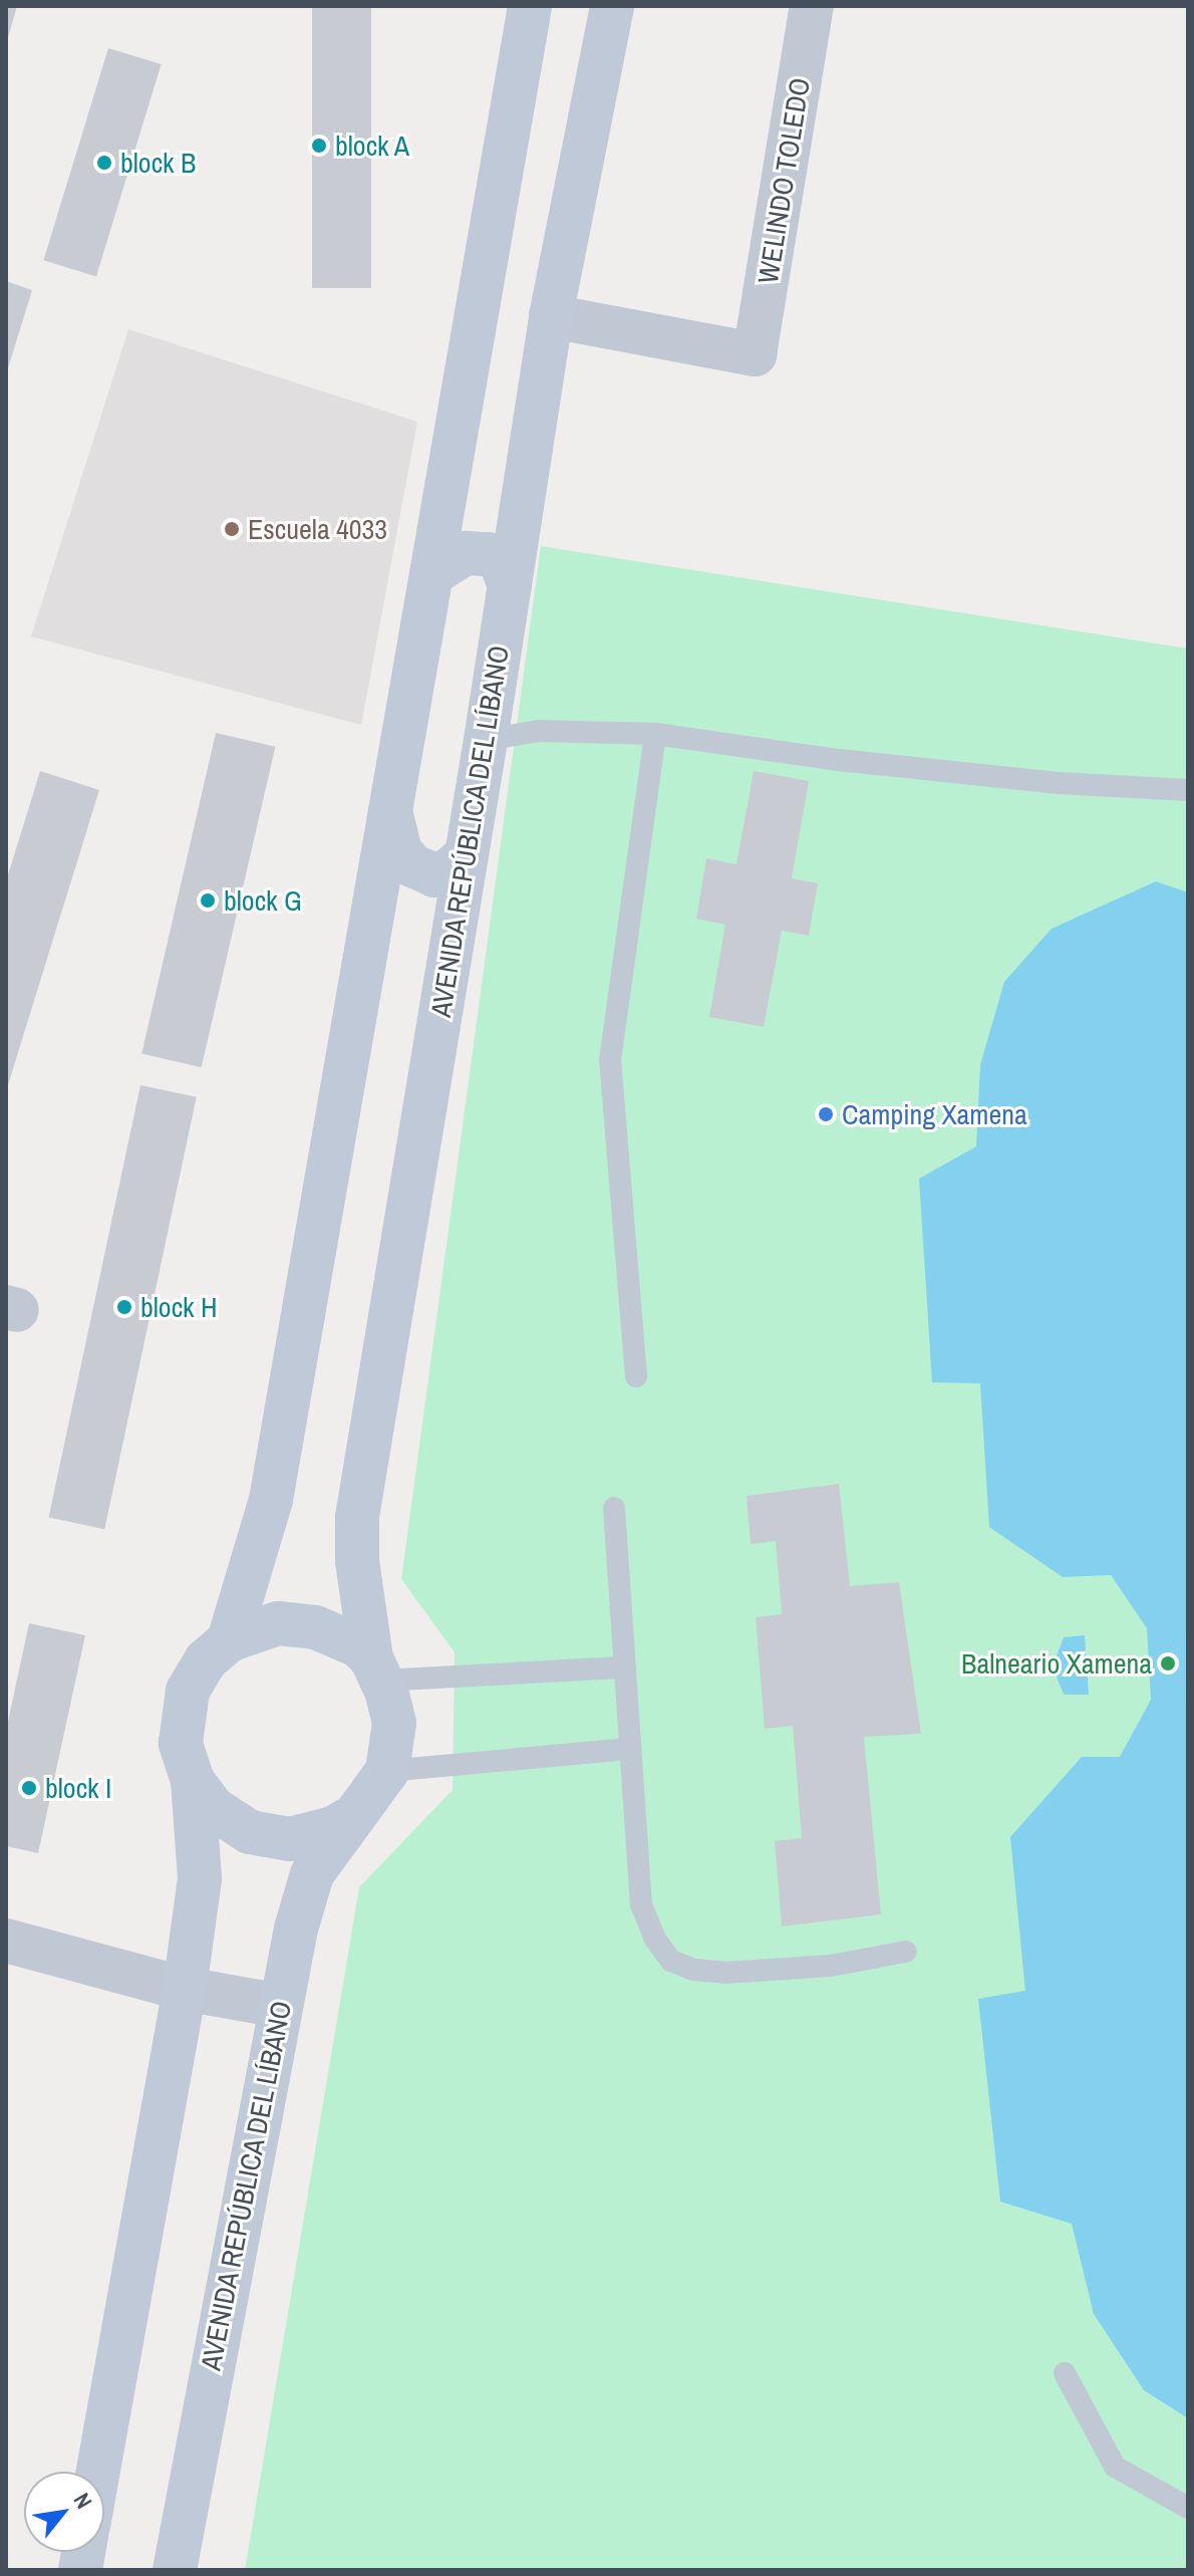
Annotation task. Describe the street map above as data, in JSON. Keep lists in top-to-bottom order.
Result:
{
  "streets": {
    "street": ["WELINDO TOLEDO", "AVENIDA REPÚBLICA DEL LÍBANO"]
  },
  "crossings": [
    ["WELINDO TOLEDO", "AVENIDA REPÚBLICA DEL LÍBANO"]
  ],
  "places": [
    "block A",
    "block B",
    "Escuela 4033",
    "block G",
    "Camping Xamena",
    "block H",
    "Balneario Xamena",
    "block I"
  ],
  "north": "top right"
}
